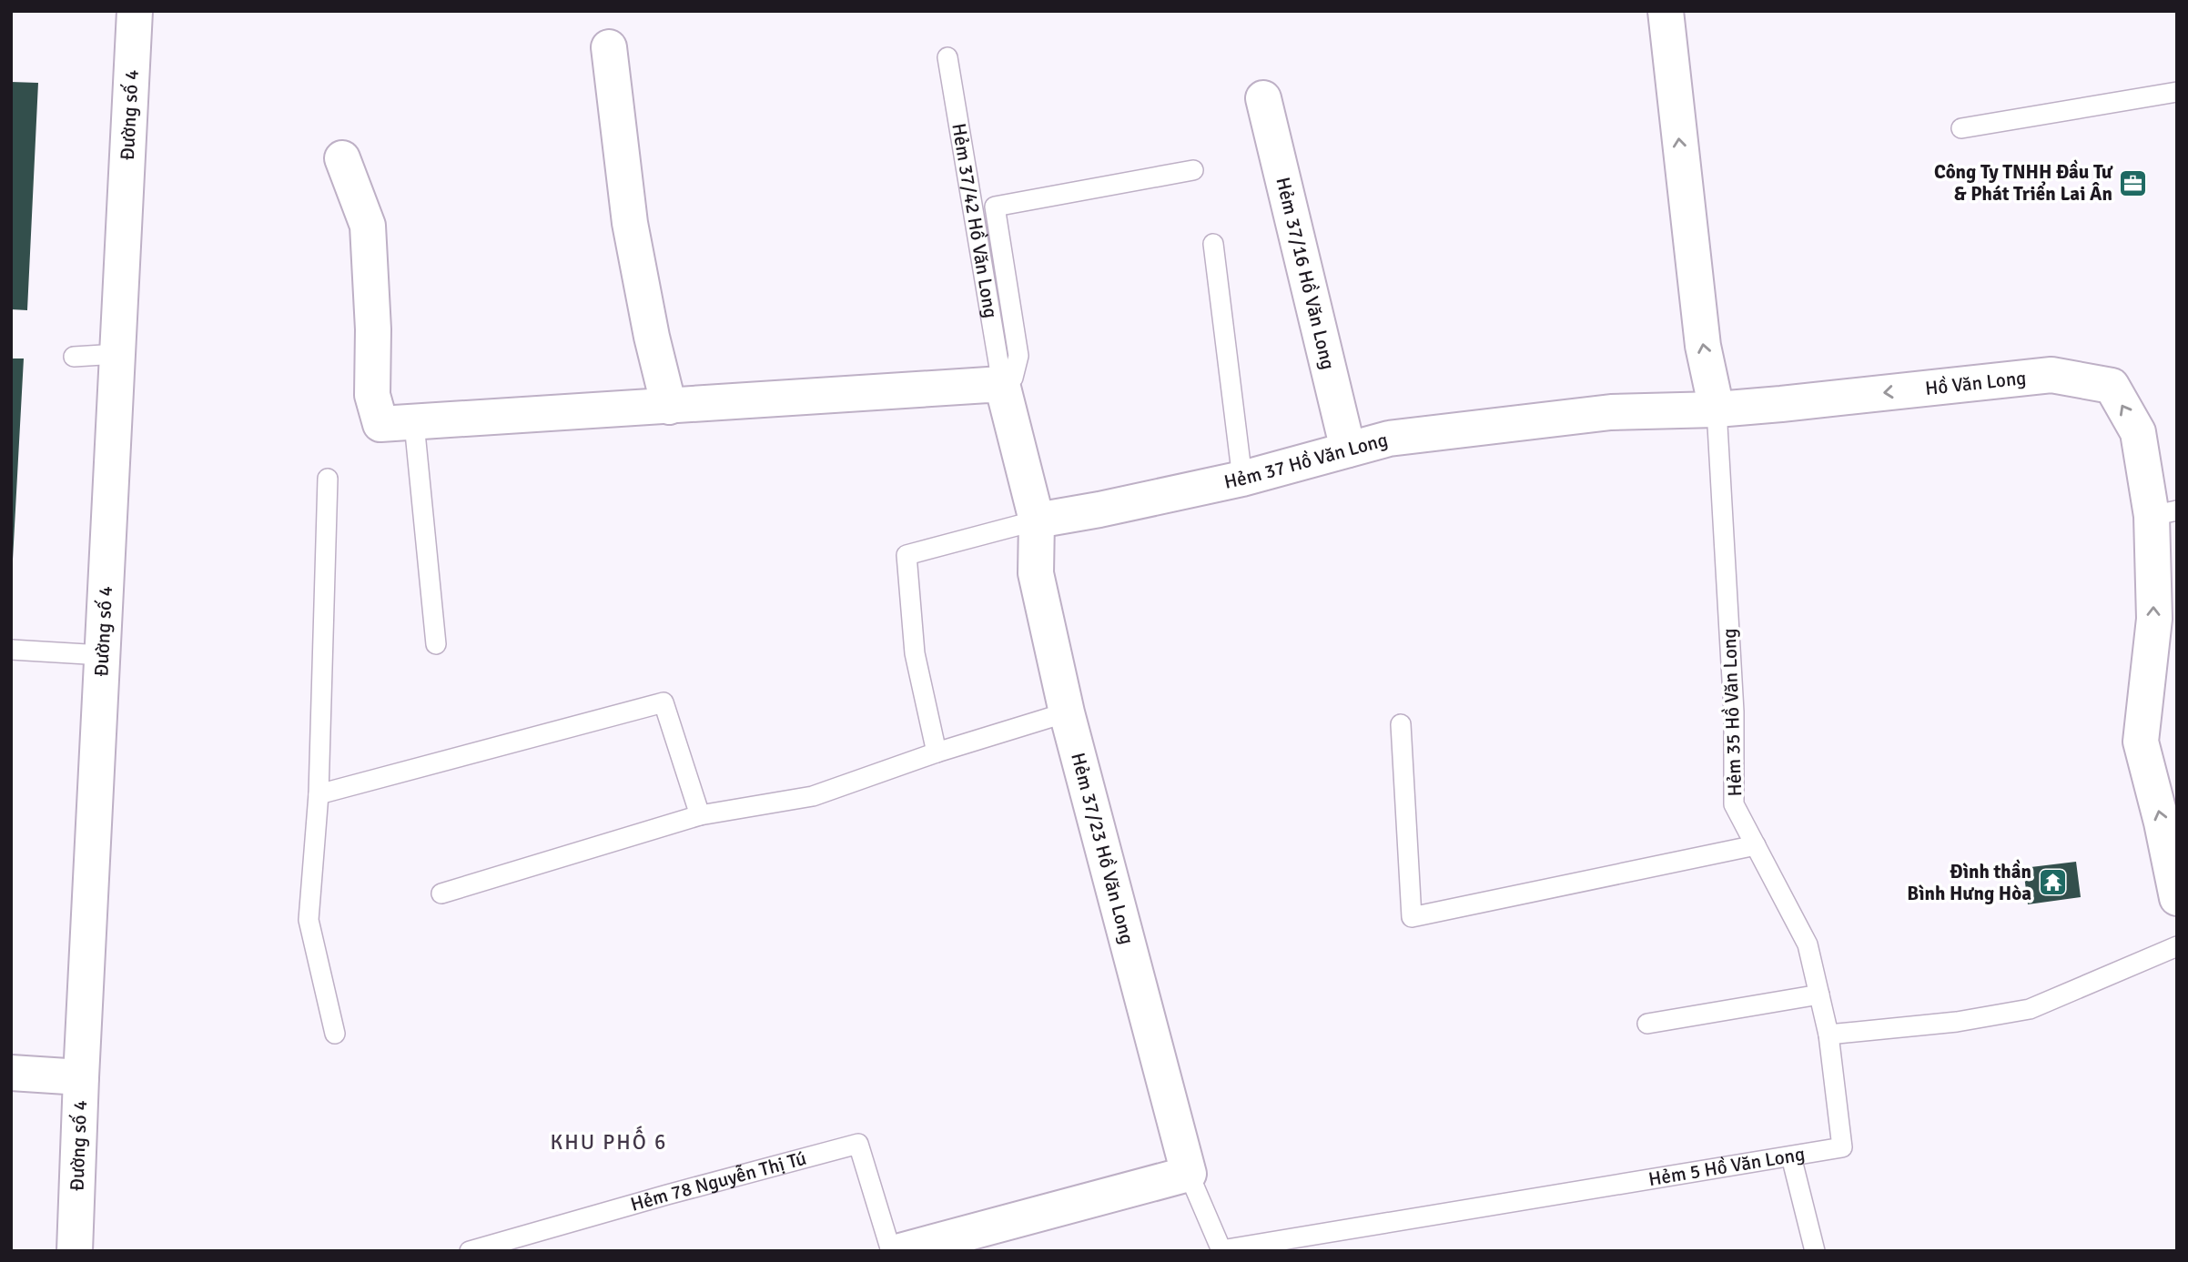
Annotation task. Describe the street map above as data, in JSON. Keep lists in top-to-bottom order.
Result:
{
  "streets": {
    "street": [
      "Đường số 4",
      "Hẻm 37/16 Hồ Văn Long",
      "Hồ Văn Long",
      "Hẻm 37 Hồ Văn Long",
      "Hẻm 37/23 Hồ Văn Long"
    ],
    "lane": [
      "Hẻm 37/42 Hồ Văn Long",
      "Hẻm 35 Hồ Văn Long",
      "Hẻm 5 Hồ Văn Long",
      "Hẻm 78 Nguyễn Thị Tú"
    ]
  },
  "crossings": [
    ["Hẻm 37/16 Hồ Văn Long", "Hẻm 37 Hồ Văn Long"],
    ["Hồ Văn Long", "Hẻm 37 Hồ Văn Long"],
    ["Hồ Văn Long", "Hẻm 35 Hồ Văn Long"],
    ["Hẻm 37 Hồ Văn Long", "Hẻm 35 Hồ Văn Long"],
    ["Hẻm 37 Hồ Văn Long", "Hẻm 37/23 Hồ Văn Long"],
    ["Hẻm 35 Hồ Văn Long", "Hẻm 5 Hồ Văn Long"],
    ["Hẻm 37/23 Hồ Văn Long", "Hẻm 5 Hồ Văn Long"]
  ],
  "districts": ["KHU PHỐ 6"],
  "places": {
    "office": ["Công Ty TNHH Đầu Tư & Phát Triển Lai Ân"],
    "temple": ["Đình thần Bình Hưng Hòa"]
  }
}
